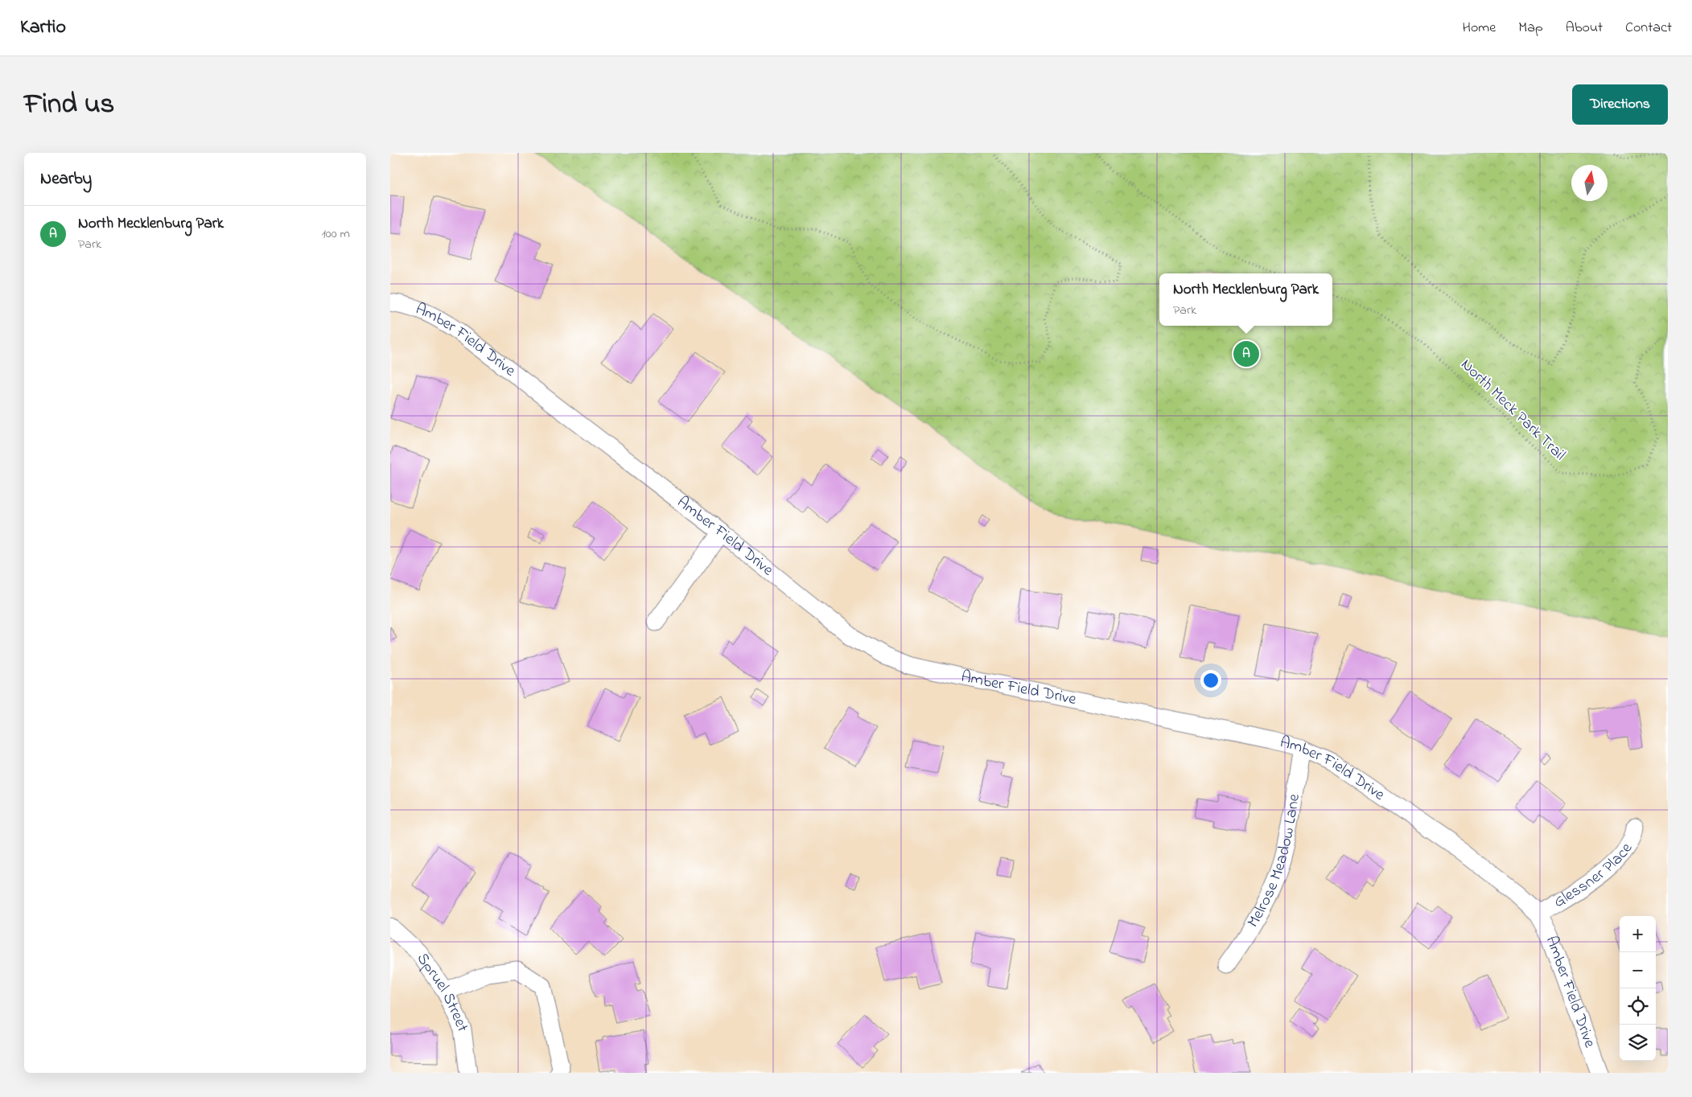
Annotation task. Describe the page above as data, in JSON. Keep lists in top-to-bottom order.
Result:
{
  "streets": {
    "street": [
      "Amber Field Drive",
      "Melrose Meadow Lane",
      "Glessner Place",
      "Spruel Street"
    ],
    "path": ["North Meck Park Trail"]
  },
  "crossings": [
    ["Amber Field Drive", "Melrose Meadow Lane"],
    ["Amber Field Drive", "Glessner Place"]
  ],
  "north": "top",
  "page": {
    "header": "Kartio",
    "nav": [
      "Home",
      "Map",
      "About",
      "Contact"
    ],
    "title": "Find us",
    "buttons": "Directions",
    "heading": "Nearby",
    "list": [
      {
        "mark": "A",
        "name": "North Mecklenburg Park",
        "note": "Park",
        "value": "100 m"
      }
    ],
    "popup": ["North Mecklenburg Park", "Park"],
    "pins": "A",
    "map_buttons": ["+", "−"]
  }
}
